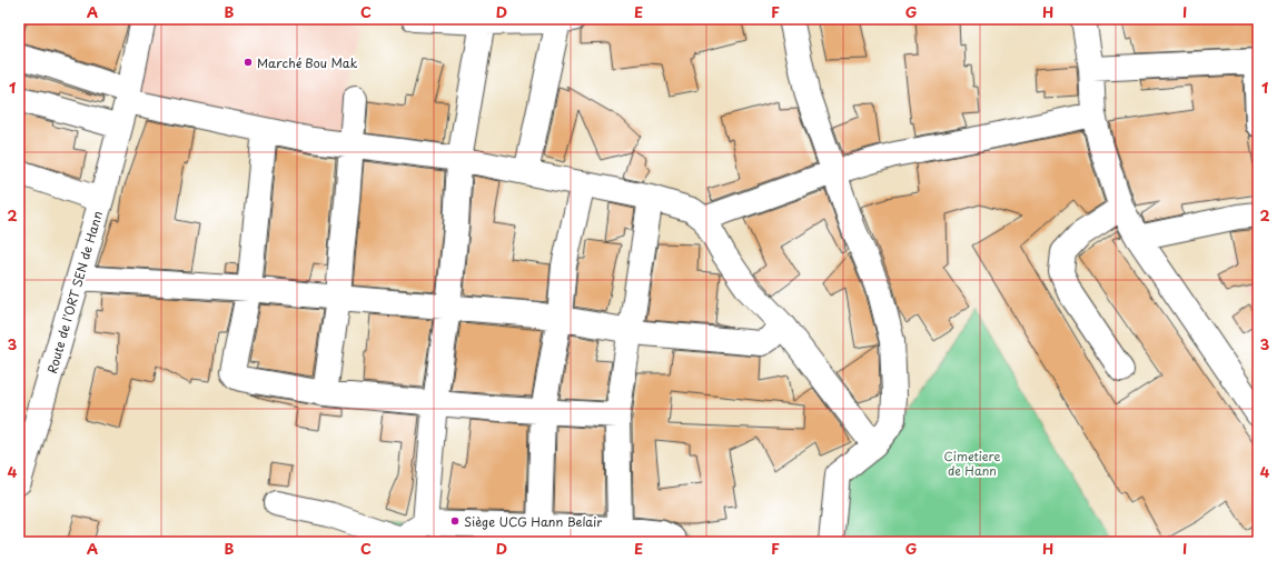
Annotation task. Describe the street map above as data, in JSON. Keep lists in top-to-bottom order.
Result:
{
  "streets": {
    "street": ["Route de l'ORT SEN de Hann"]
  },
  "parks": ["Cimetiere de Hann"],
  "places": ["Marché Bou Mak", "Siège UCG Hann Belair"],
  "grid": {
    "columns": [
      "A",
      "B",
      "C",
      "D",
      "E",
      "F",
      "G",
      "H",
      "I"
    ],
    "rows": [
      "1",
      "2",
      "3",
      "4"
    ]
  }
}
